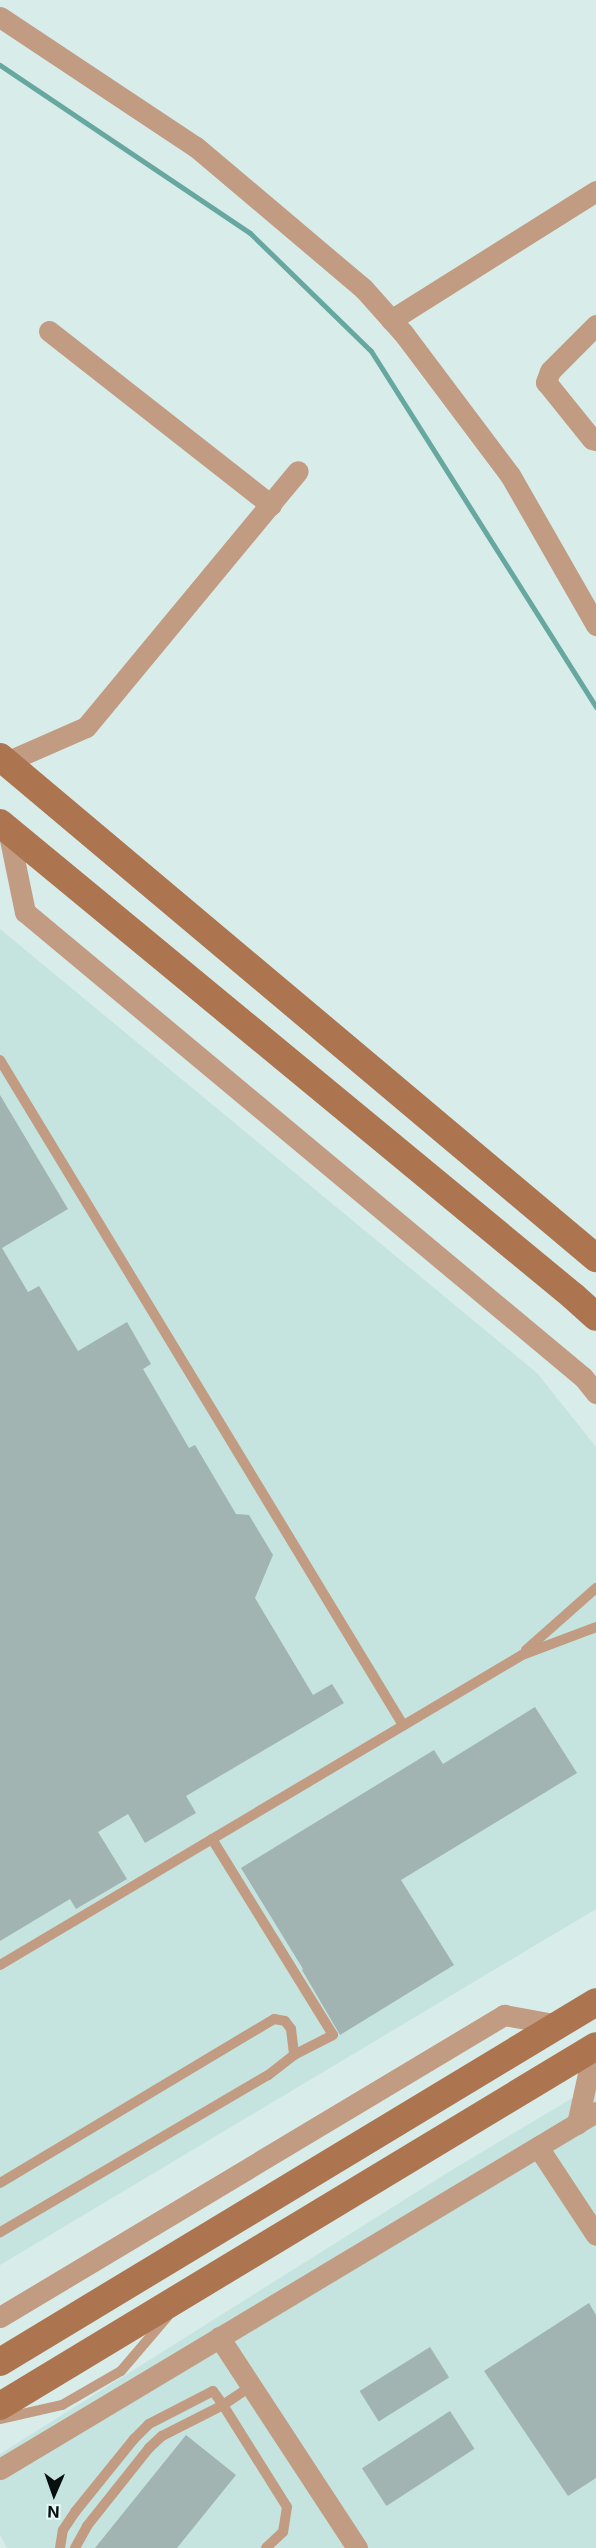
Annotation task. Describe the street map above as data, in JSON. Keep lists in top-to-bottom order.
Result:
{
  "north": "bottom"
}
